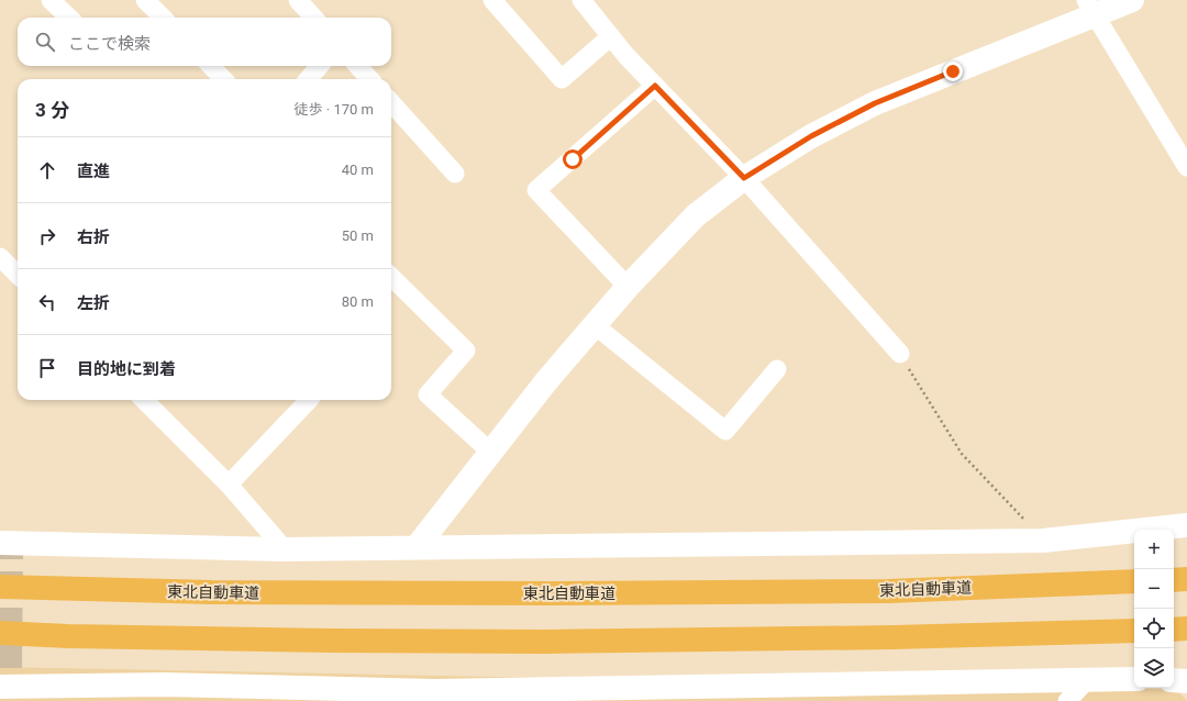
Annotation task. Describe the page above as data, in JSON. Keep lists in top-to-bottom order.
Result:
{
  "streets": {
    "highway": ["東北自動車道"]
  },
  "page": {
    "search": "ここで検索",
    "heading": ["3 分", "徒歩 · 170 m"],
    "list": [
      ["直進", "40 m"],
      ["右折", "50 m"],
      ["左折", "80 m"],
      "目的地に到着"
    ],
    "map_buttons": ["+", "−"]
  }
}
